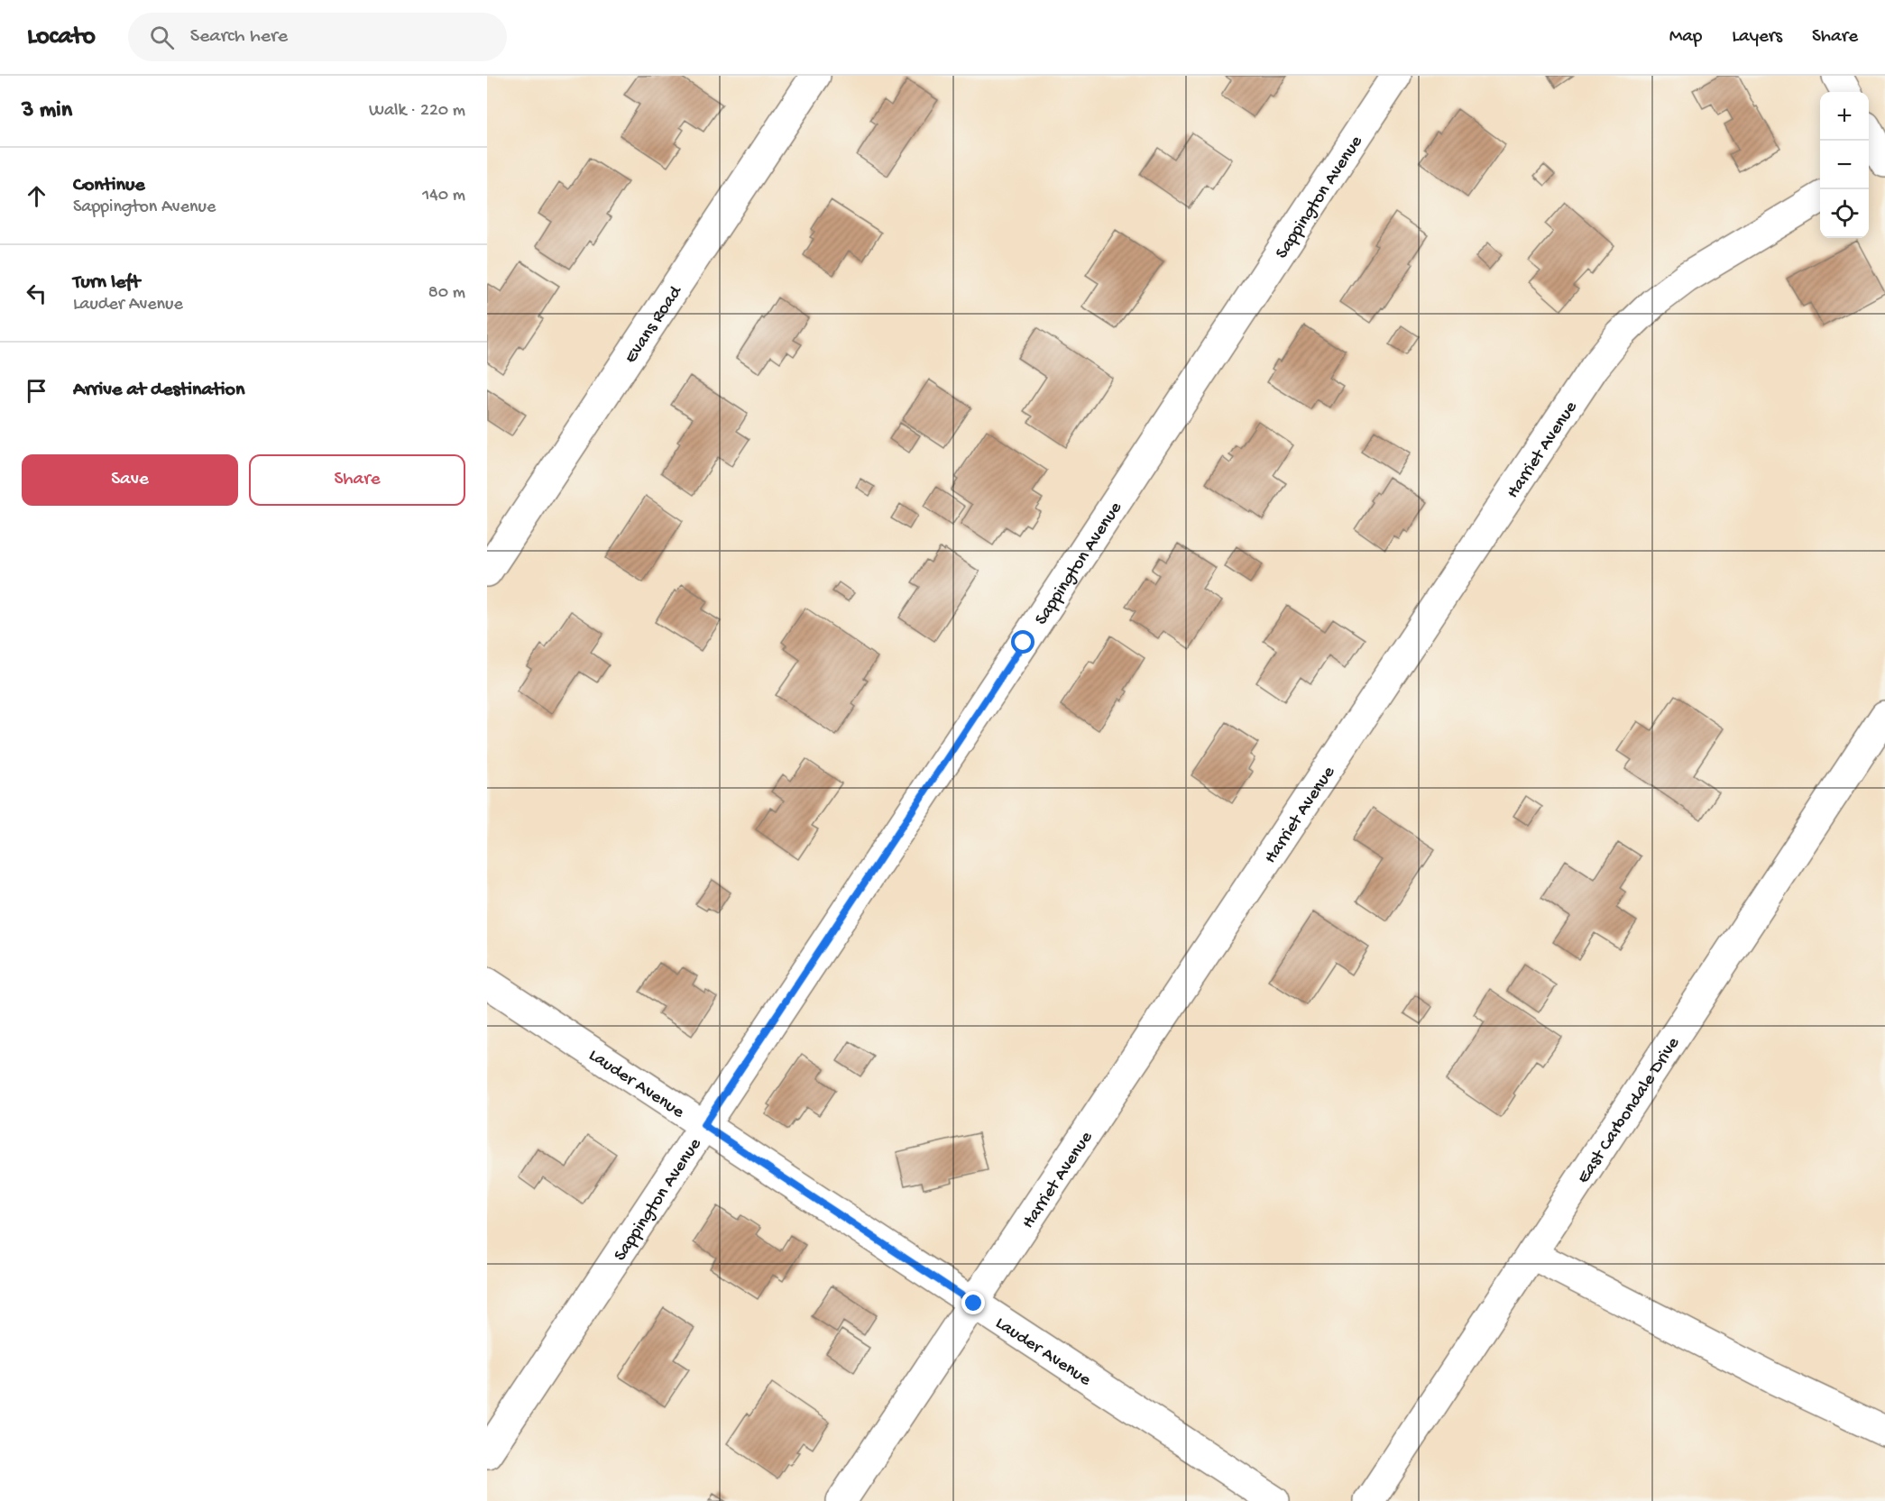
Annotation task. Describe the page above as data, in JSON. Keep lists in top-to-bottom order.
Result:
{
  "streets": {
    "street": [
      "Sappington Avenue",
      "Evans Road",
      "Harriet Avenue",
      "Lauder Avenue",
      "East Carbondale Drive"
    ]
  },
  "crossings": [
    ["Sappington Avenue", "Lauder Avenue"],
    ["Harriet Avenue", "Lauder Avenue"]
  ],
  "page": {
    "header": "Locato",
    "search": "Search here",
    "nav": ["Map", "Layers", "Share"],
    "heading": ["3 min", "Walk · 220 m"],
    "map_buttons": ["+", "−"],
    "list": [
      ["Continue", "Sappington Avenue", "140 m"],
      ["Turn left", "Lauder Avenue", "80 m"],
      "Arrive at destination"
    ],
    "buttons": ["Save", "Share"]
  }
}
